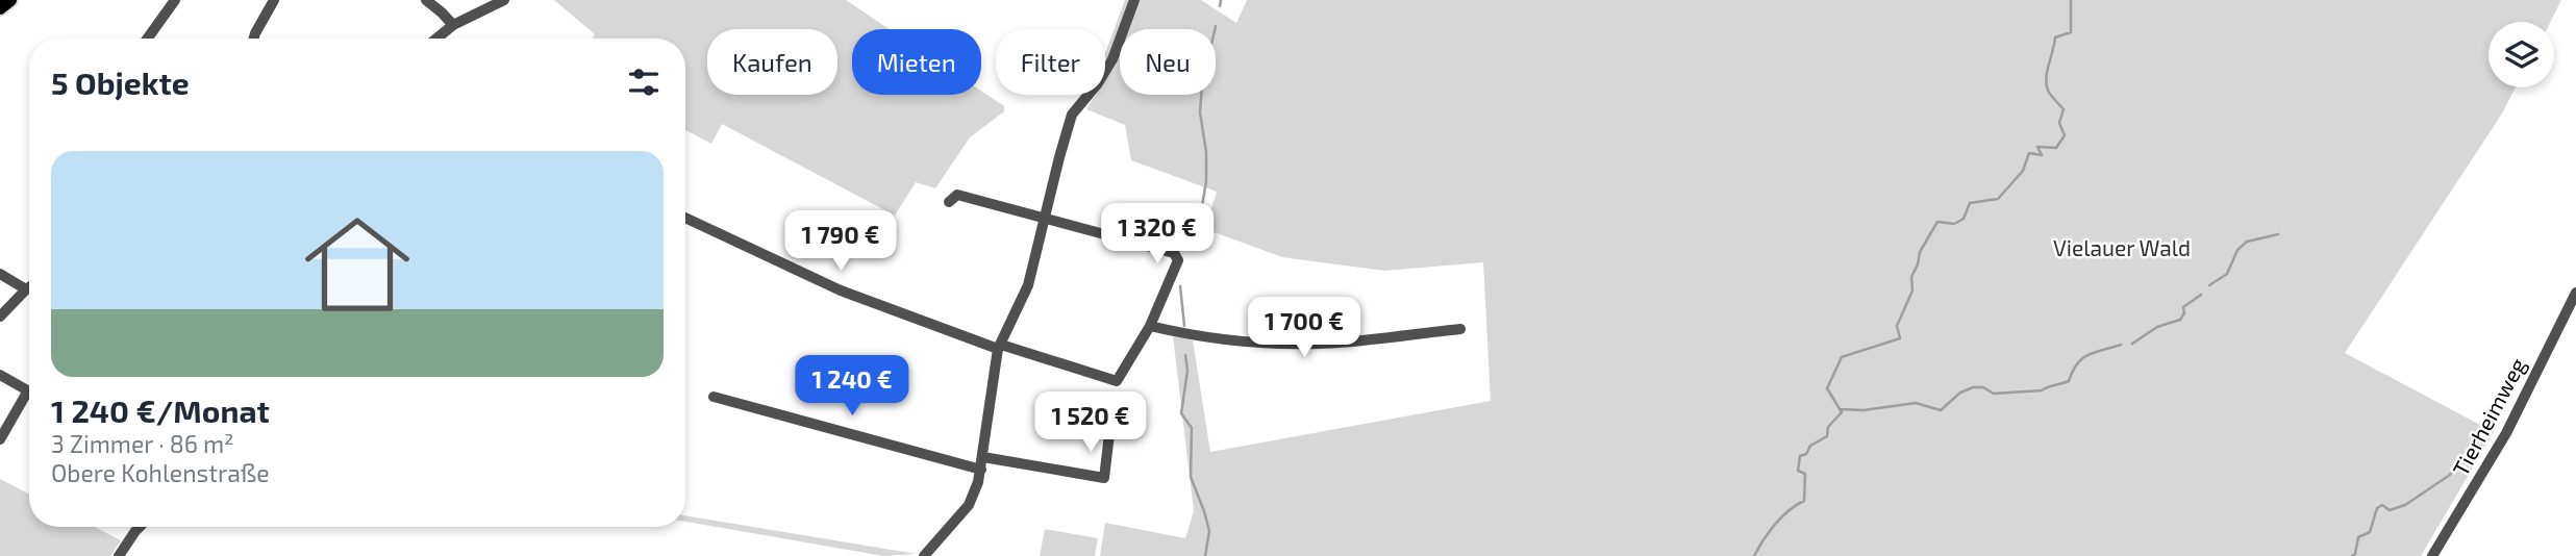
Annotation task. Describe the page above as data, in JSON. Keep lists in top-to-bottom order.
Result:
{
  "streets": {
    "street": ["Tierheimweg"]
  },
  "parks": ["Vielauer Wald"],
  "page": {
    "chip": [
      "Kaufen",
      "Mieten",
      "Filter",
      "Neu"
    ],
    "heading": "5 Objekte",
    "list": [
      {
        "name": "1 240 €/Monat",
        "note": "3 Zimmer · 86 m² · Obere Kohlenstraße"
      }
    ],
    "price": [
      "1 320 €",
      "1 790 €",
      "1 700 €",
      "1 240 €",
      "1 520 €"
    ]
  }
}
